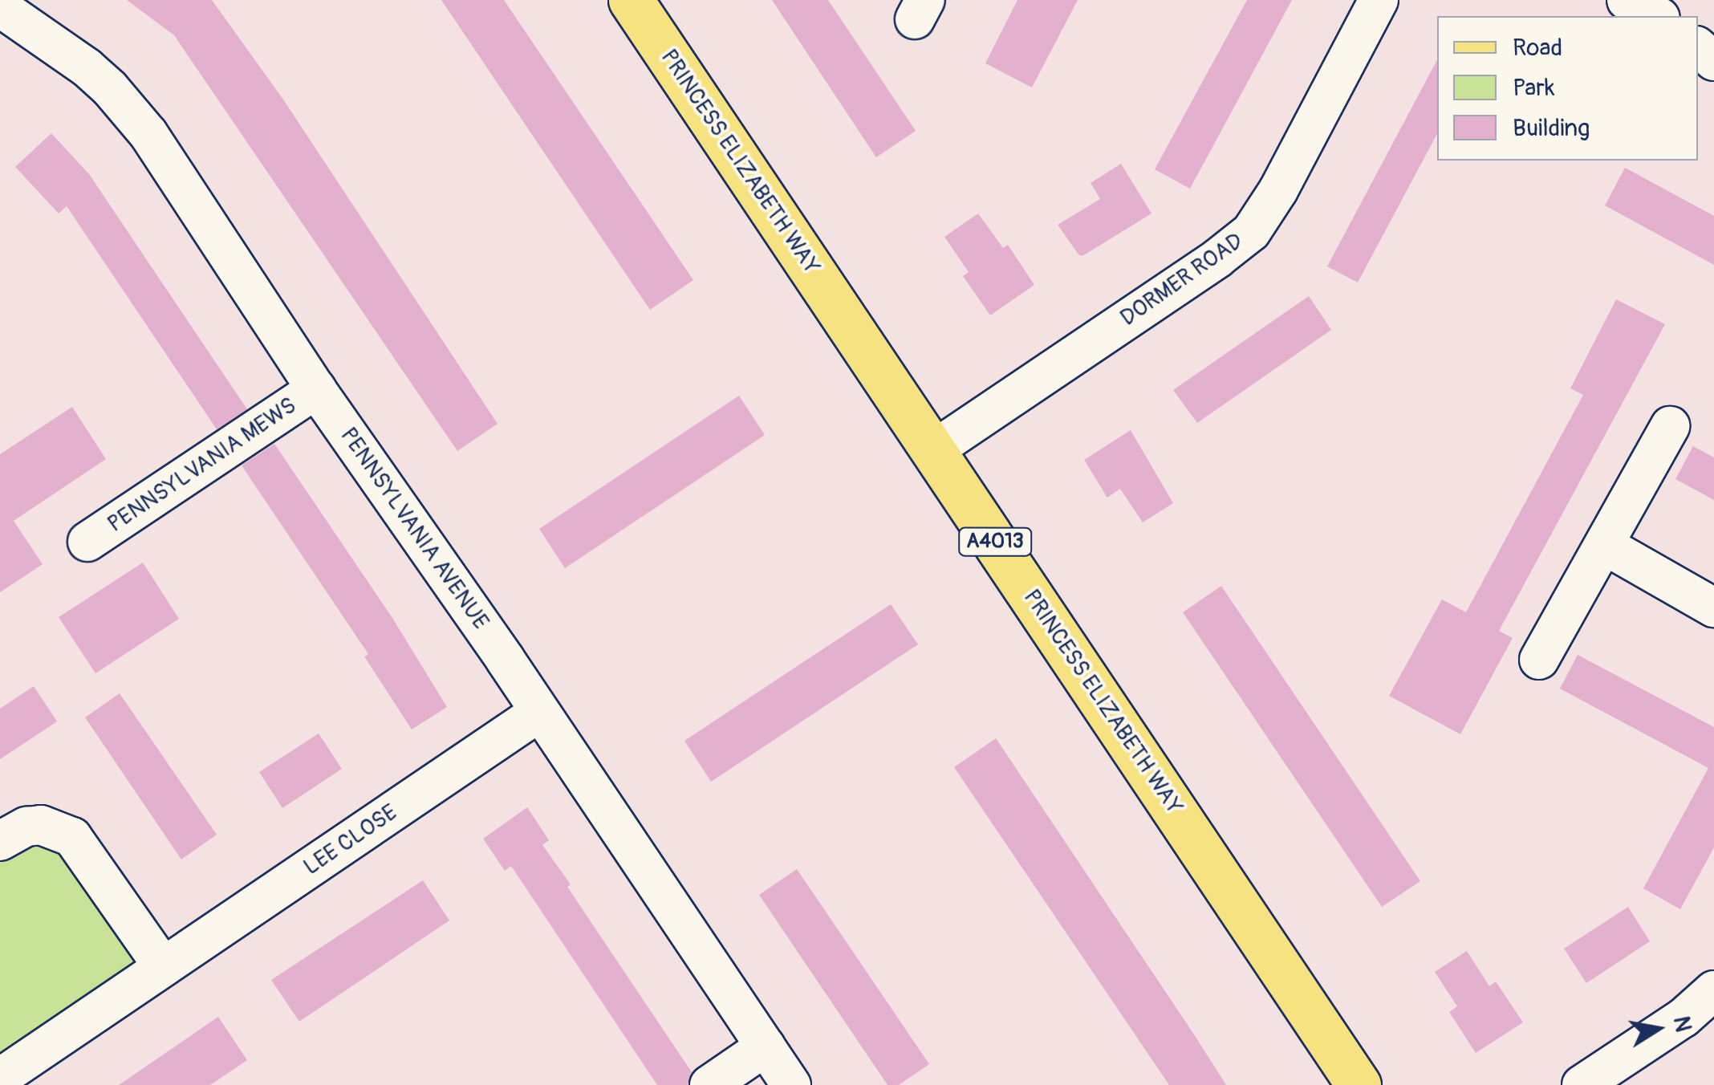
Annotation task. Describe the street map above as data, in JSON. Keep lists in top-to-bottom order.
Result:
{
  "streets": {
    "main road": ["PRINCESS ELIZABETH WAY", "A4013"],
    "street": [
      "DORMER ROAD",
      "PENNSYLVANIA MEWS",
      "PENNSYLVANIA AVENUE",
      "LEE CLOSE"
    ]
  },
  "crossings": [
    ["PRINCESS ELIZABETH WAY", "DORMER ROAD"],
    ["PENNSYLVANIA MEWS", "PENNSYLVANIA AVENUE"],
    ["PENNSYLVANIA AVENUE", "LEE CLOSE"]
  ],
  "legend": ["Road", "Park", "Building"],
  "north": "right"
}
